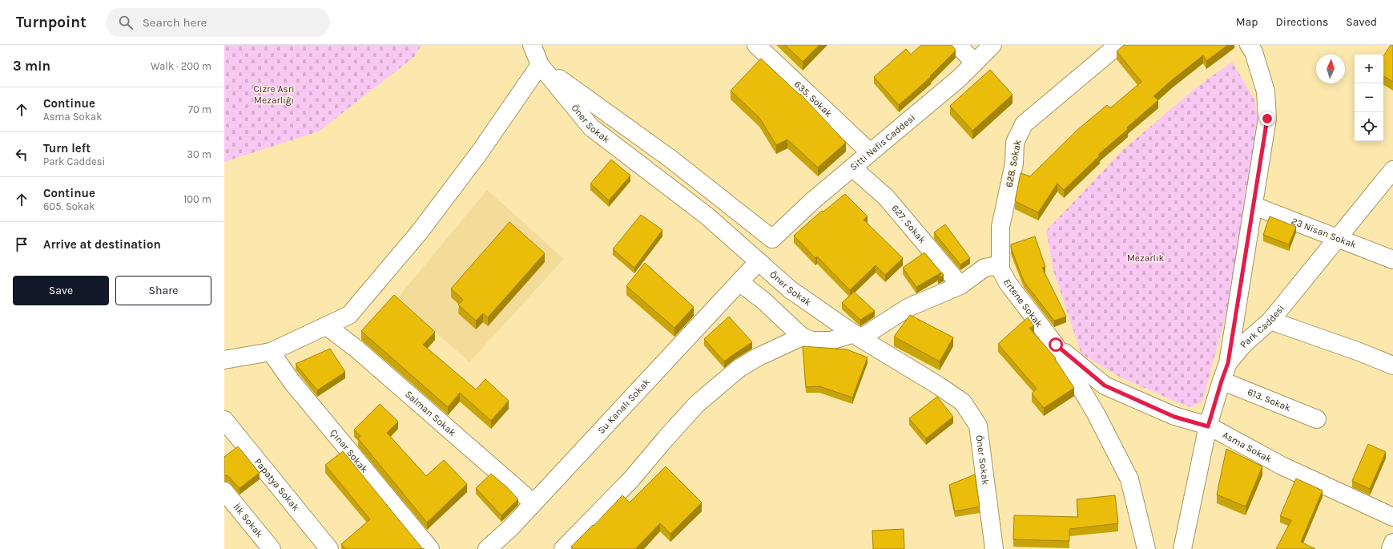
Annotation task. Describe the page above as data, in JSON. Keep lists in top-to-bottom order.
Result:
{
  "streets": {
    "street": [
      "635. Sokak",
      "Öner Sokak",
      "Sitti Nefis Caddesi",
      "628. Sokak",
      "627. Sokak",
      "23 Nisan Sokak",
      "Ertene Sokak",
      "Park Caddesi",
      "613. Sokak",
      "Su Kanalı Sokak",
      "Salman Sokak",
      "Asma Sokak",
      "Çınar Sokak",
      "Papatya Sokak",
      "İlk Sokak"
    ]
  },
  "crossings": [
    ["635. Sokak", "Sitti Nefis Caddesi"],
    ["Öner Sokak", "Sitti Nefis Caddesi"],
    ["Öner Sokak", "Ertene Sokak"],
    ["Öner Sokak", "Su Kanalı Sokak"],
    ["Sitti Nefis Caddesi", "627. Sokak"],
    ["628. Sokak", "Ertene Sokak"],
    ["627. Sokak", "Ertene Sokak"],
    ["23 Nisan Sokak", "Park Caddesi"],
    ["Ertene Sokak", "Asma Sokak"],
    ["Park Caddesi", "613. Sokak"],
    ["Park Caddesi", "Asma Sokak"],
    ["Su Kanalı Sokak", "Salman Sokak"]
  ],
  "parks": ["Cizre Asri Mezarlığı", "Mezarlık"],
  "north": "top",
  "page": {
    "header": "Turnpoint",
    "search": "Search here",
    "nav": ["Map", "Directions", "Saved"],
    "heading": ["3 min", "Walk · 200 m"],
    "map_buttons": ["+", "−"],
    "list": [
      ["Continue", "Asma Sokak", "70 m"],
      ["Turn left", "Park Caddesi", "30 m"],
      ["Continue", "605. Sokak", "100 m"],
      "Arrive at destination"
    ],
    "buttons": ["Save", "Share"]
  }
}
